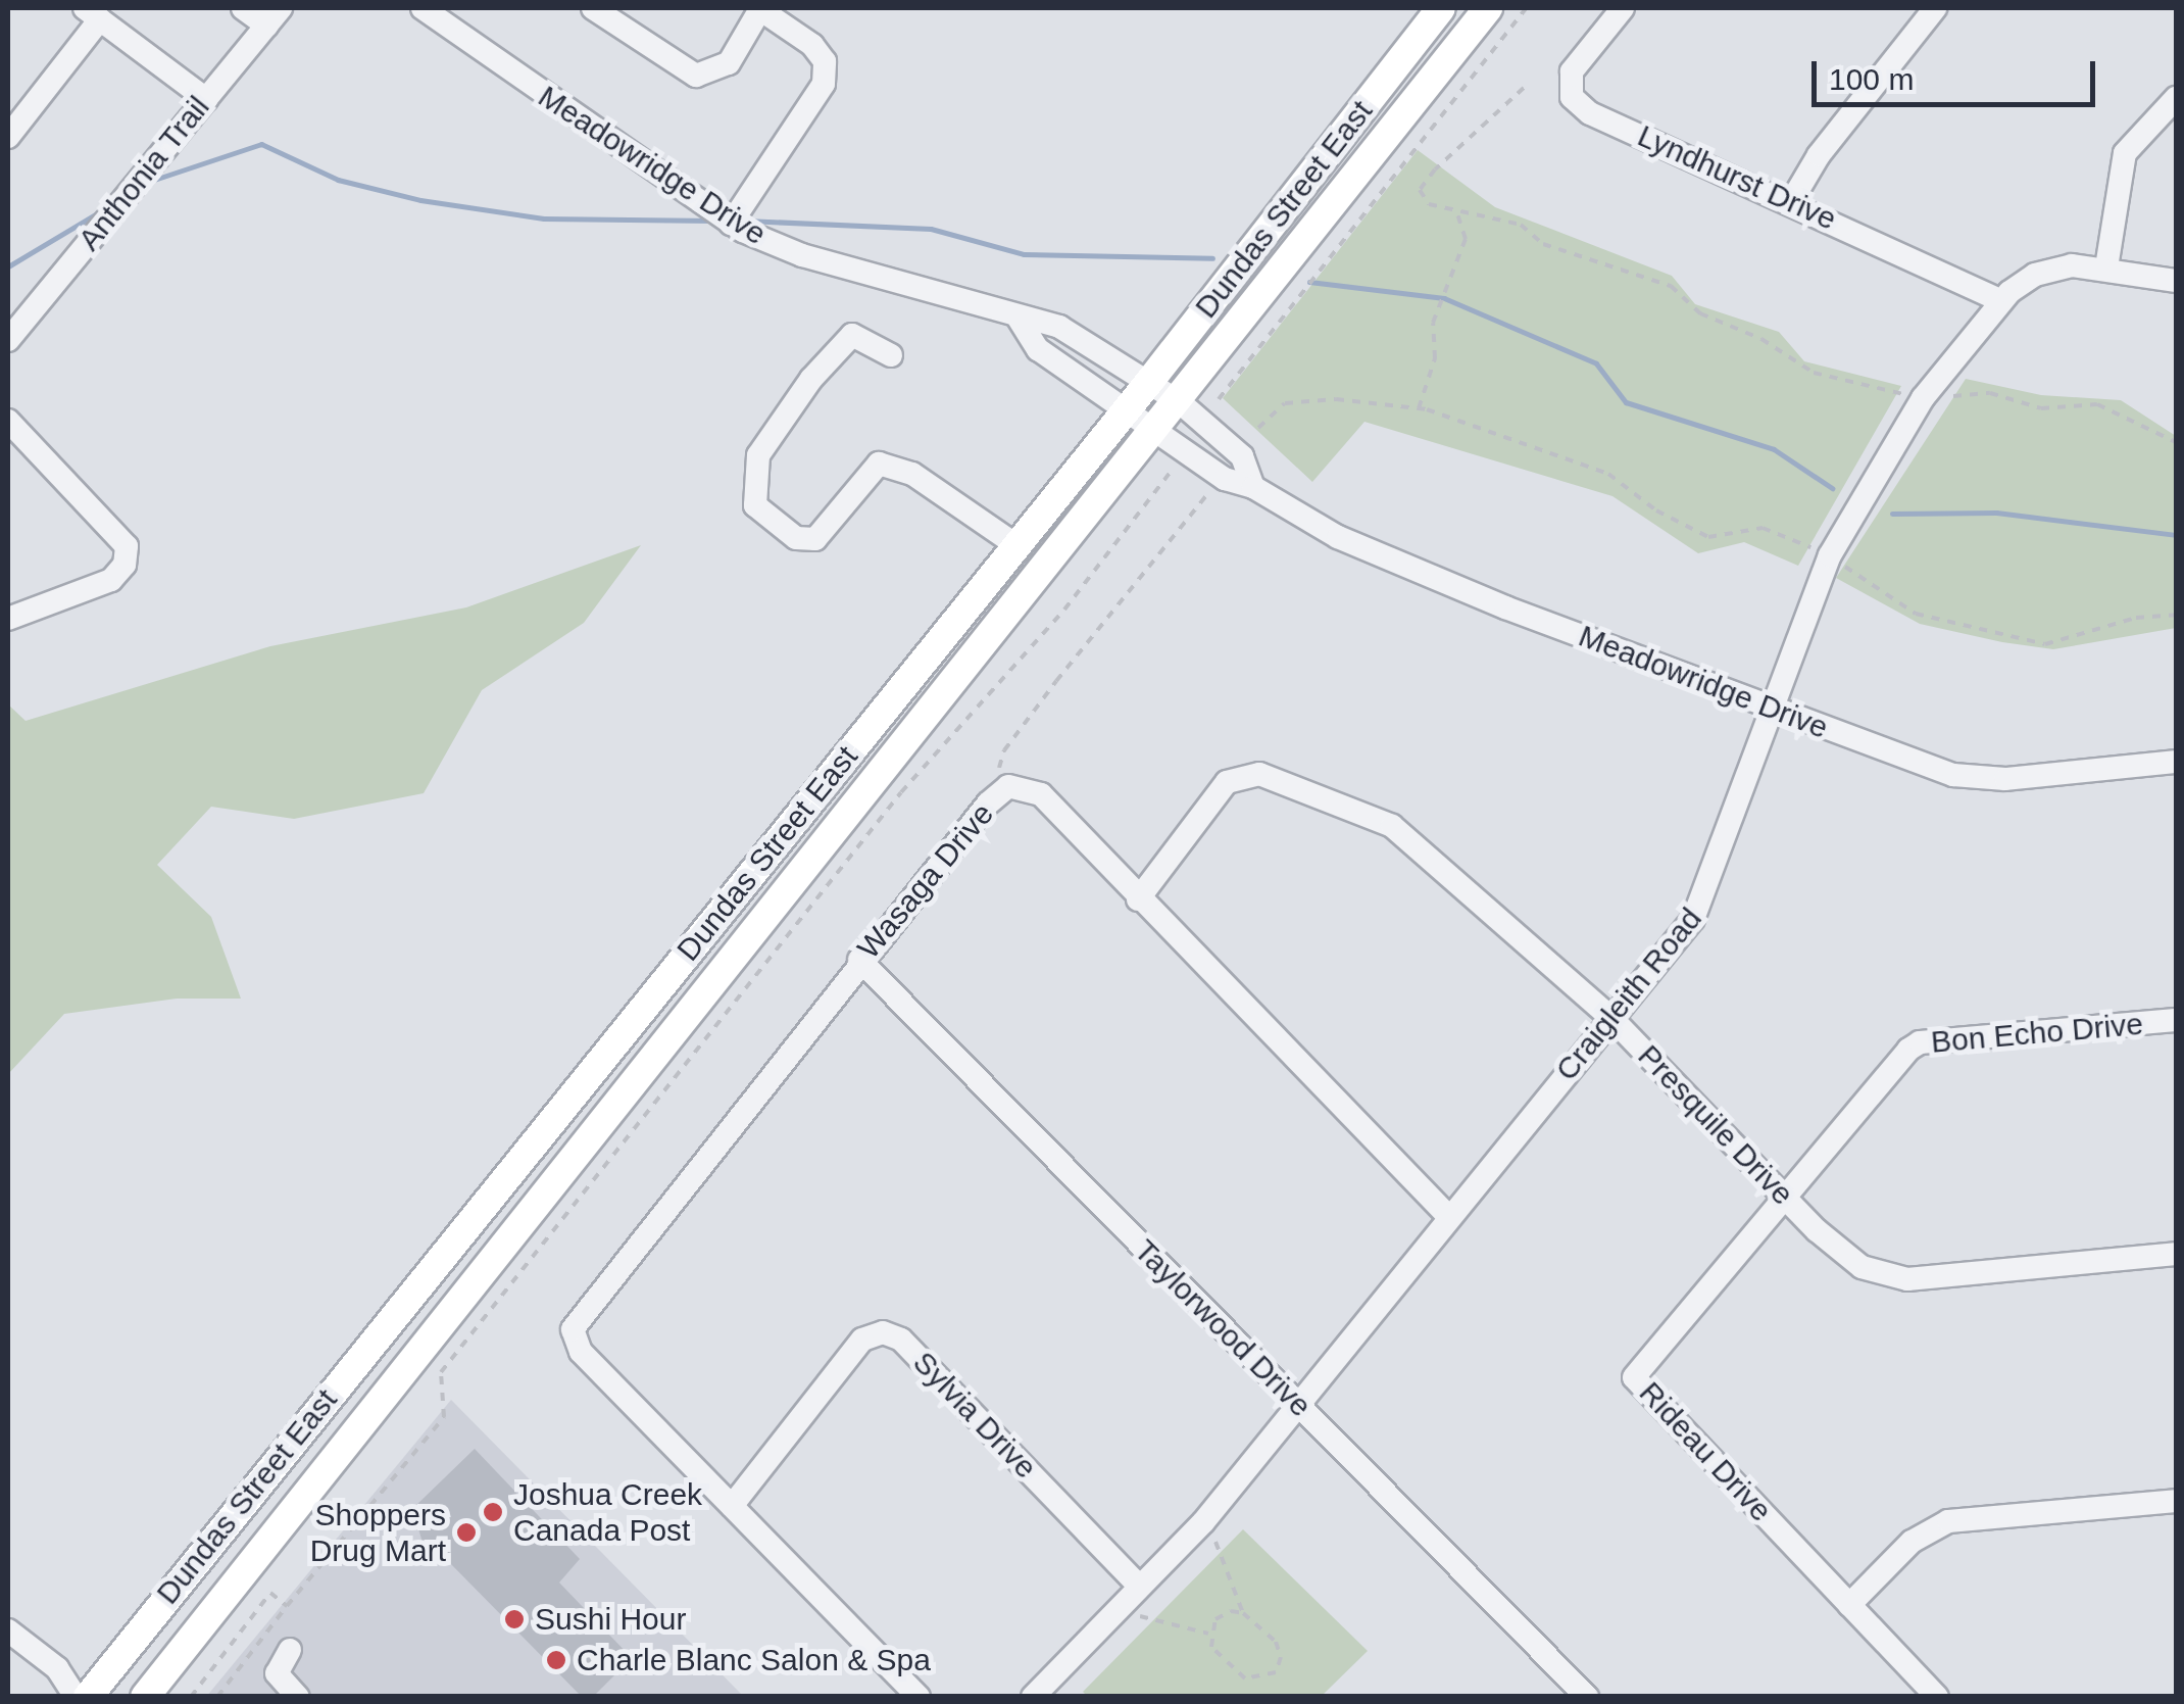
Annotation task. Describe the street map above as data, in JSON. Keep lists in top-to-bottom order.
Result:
{
  "streets": {
    "main road": ["Dundas Street East"],
    "street": [
      "Meadowridge Drive",
      "Anthonia Trail",
      "Lyndhurst Drive",
      "Wasaga Drive",
      "Craigleith Road",
      "Bon Echo Drive",
      "Presquile Drive",
      "Taylorwood Drive",
      "Sylvia Drive",
      "Rideau Drive"
    ]
  },
  "crossings": [
    ["Meadowridge Drive", "Dundas Street East"],
    ["Meadowridge Drive", "Craigleith Road"],
    ["Lyndhurst Drive", "Craigleith Road"],
    ["Wasaga Drive", "Craigleith Road"],
    ["Wasaga Drive", "Presquile Drive"],
    ["Wasaga Drive", "Taylorwood Drive"],
    ["Wasaga Drive", "Sylvia Drive"],
    ["Craigleith Road", "Presquile Drive"],
    ["Craigleith Road", "Taylorwood Drive"],
    ["Craigleith Road", "Sylvia Drive"],
    ["Bon Echo Drive", "Presquile Drive"],
    ["Bon Echo Drive", "Rideau Drive"],
    ["Presquile Drive", "Rideau Drive"]
  ],
  "places": [
    "Joshua Creek Canada Post",
    "Shoppers Drug Mart",
    "Sushi Hour",
    "Charle Blanc Salon & Spa"
  ],
  "scale_bar": "100 m"
}
